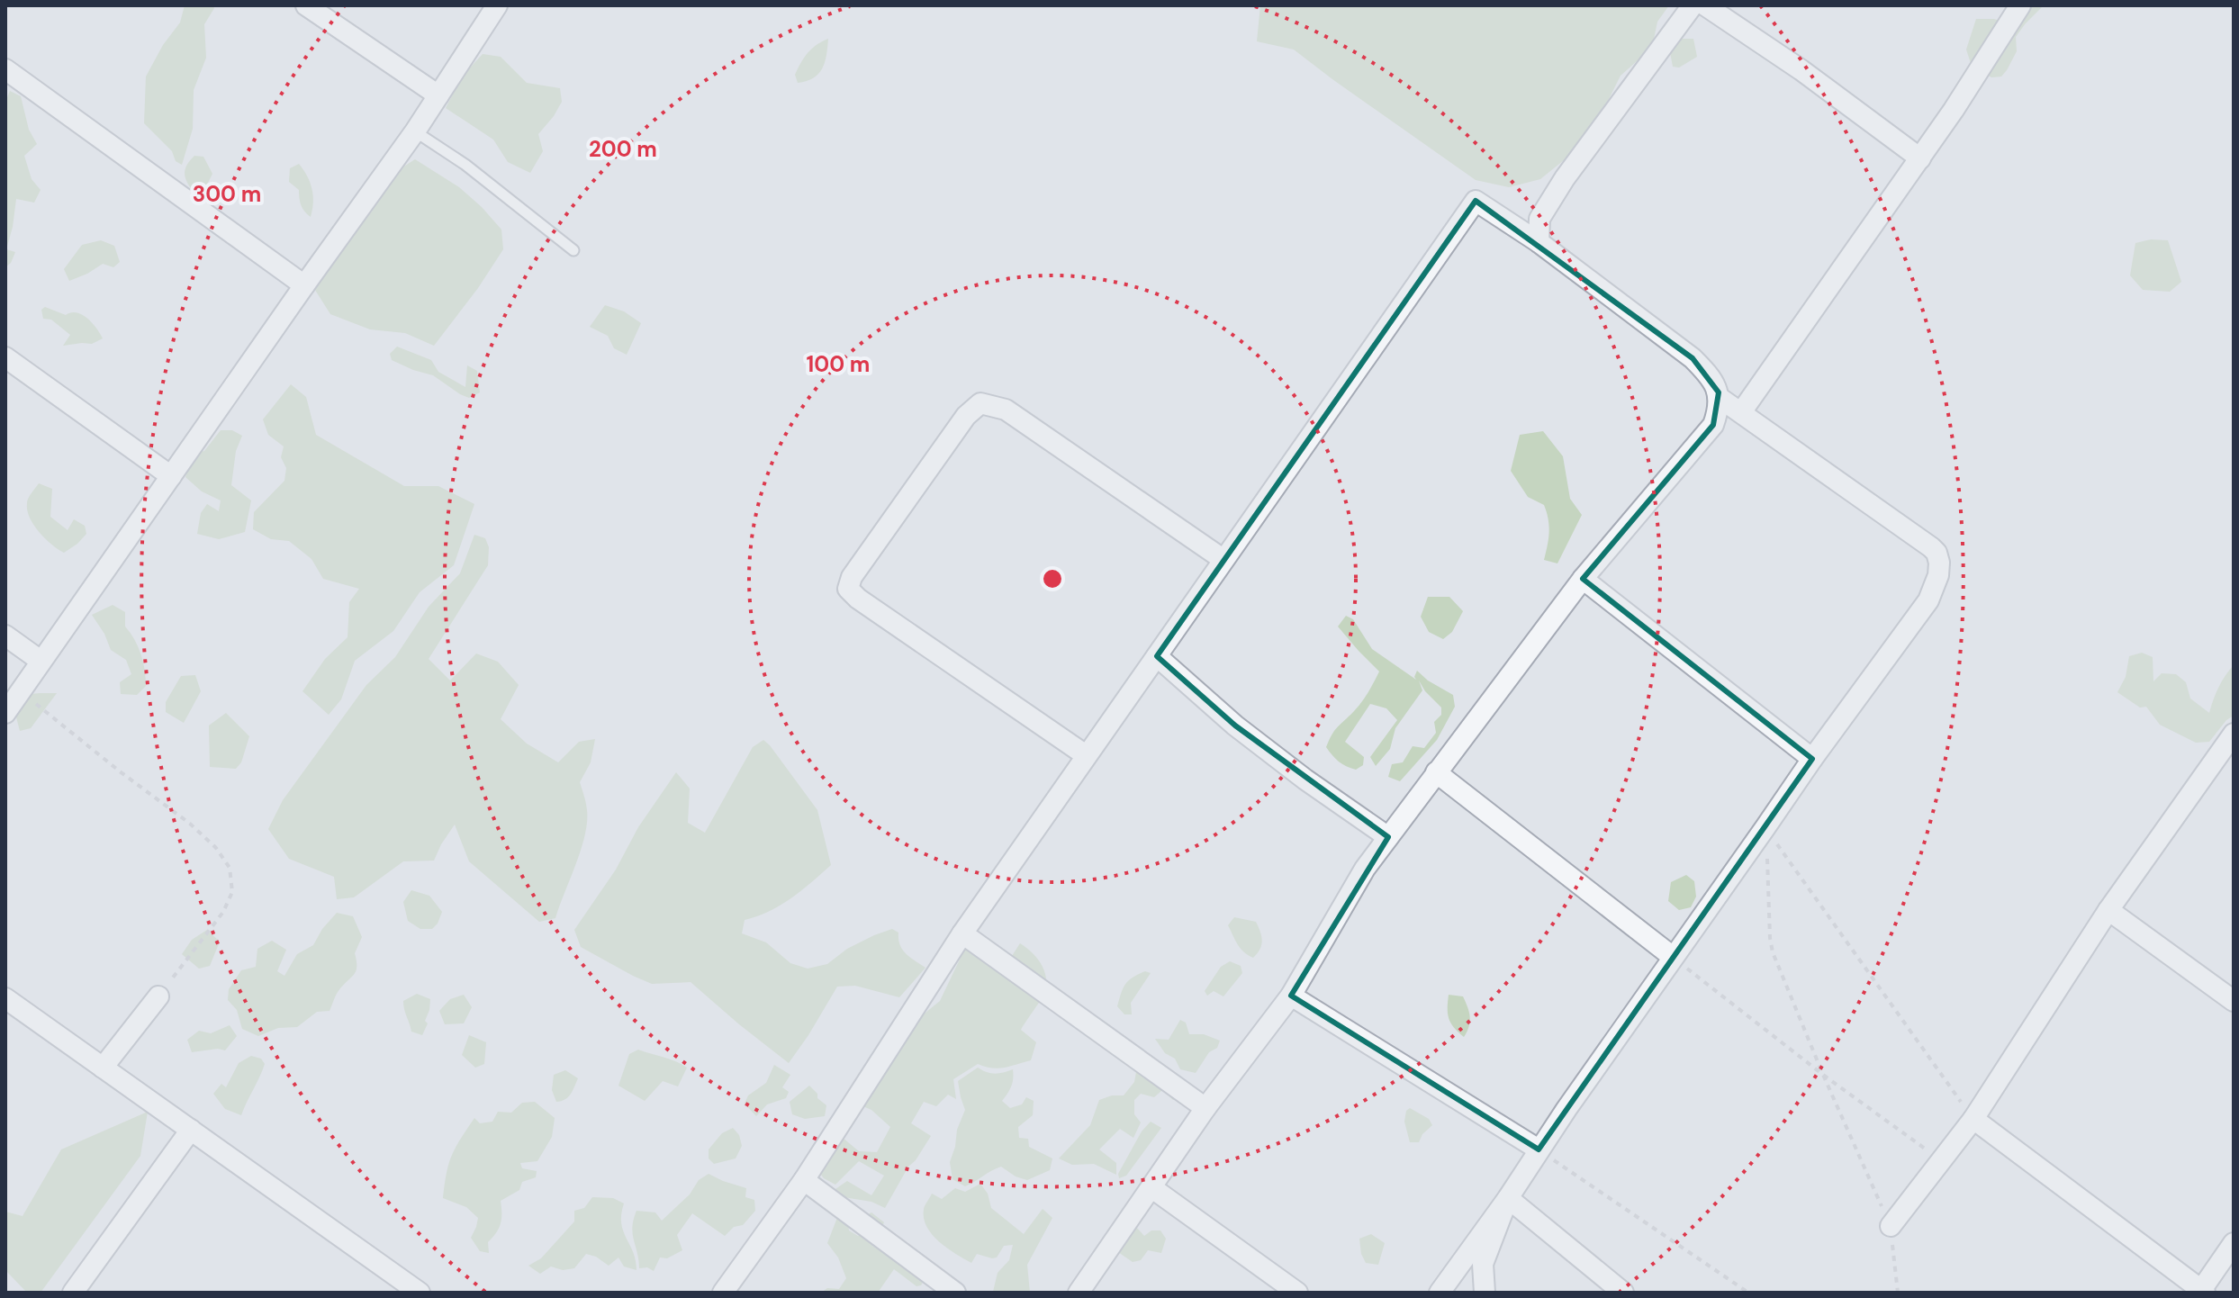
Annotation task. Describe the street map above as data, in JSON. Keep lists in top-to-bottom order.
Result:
{
  "rings": ["200 m", "300 m", "100 m"]
}
